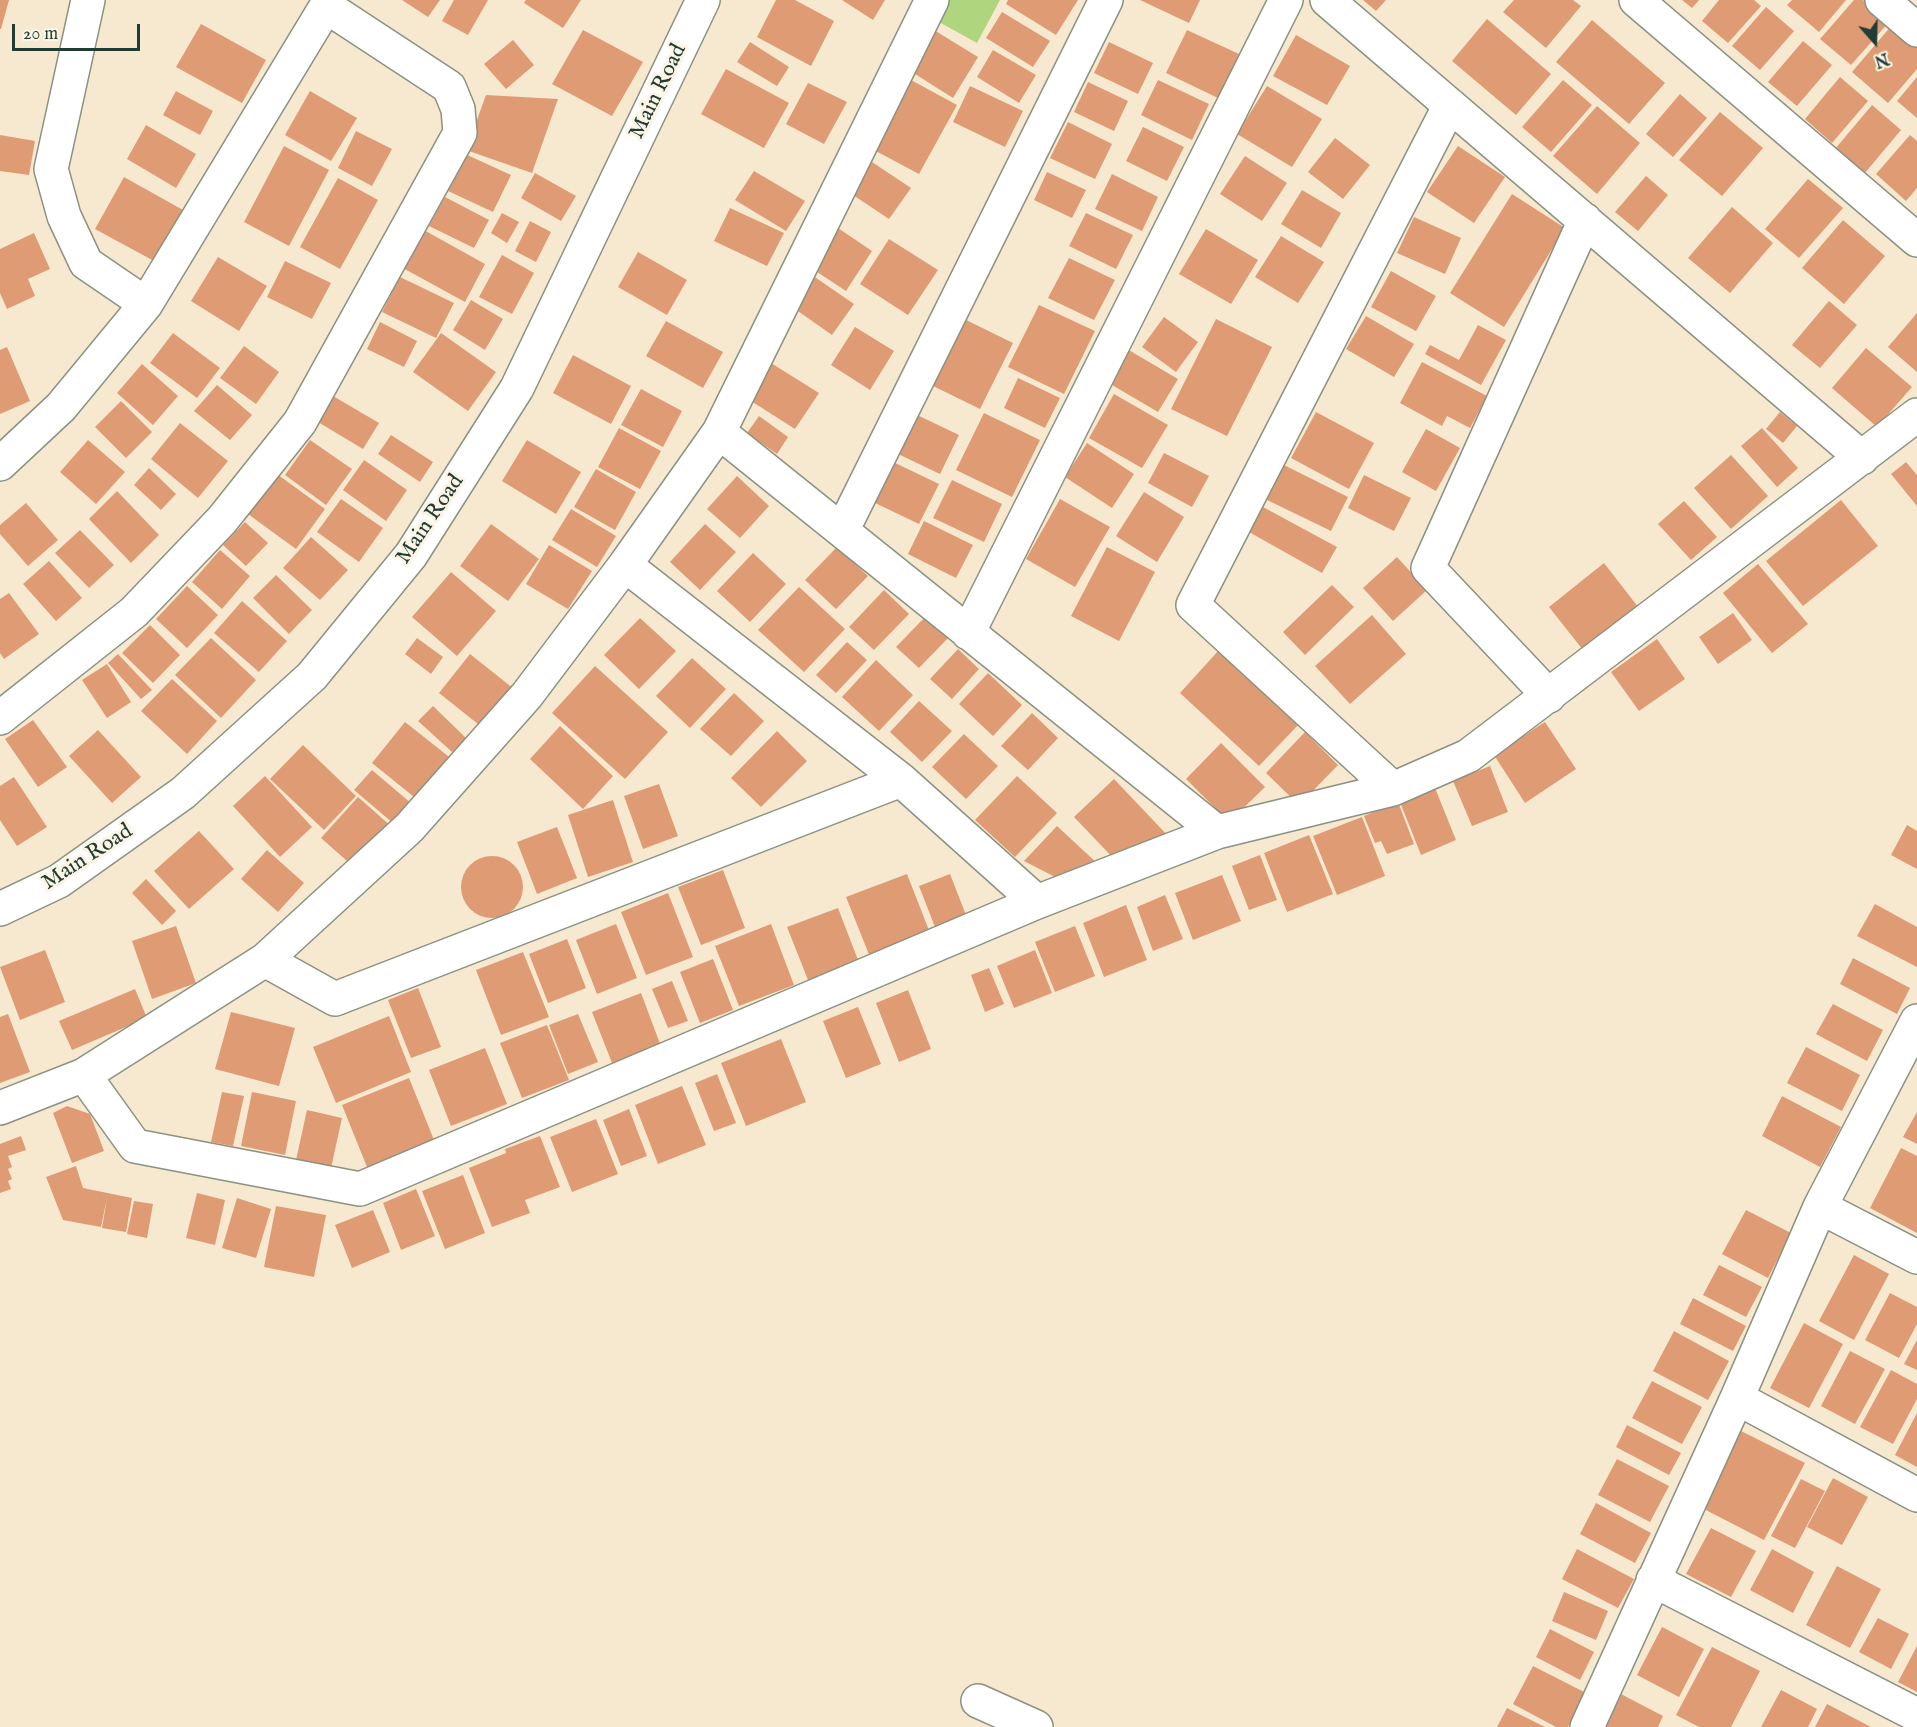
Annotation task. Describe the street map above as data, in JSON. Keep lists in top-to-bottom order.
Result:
{
  "streets": {
    "street": ["Main Road"]
  },
  "scale_bar": "20 m",
  "north": "bottom"
}
